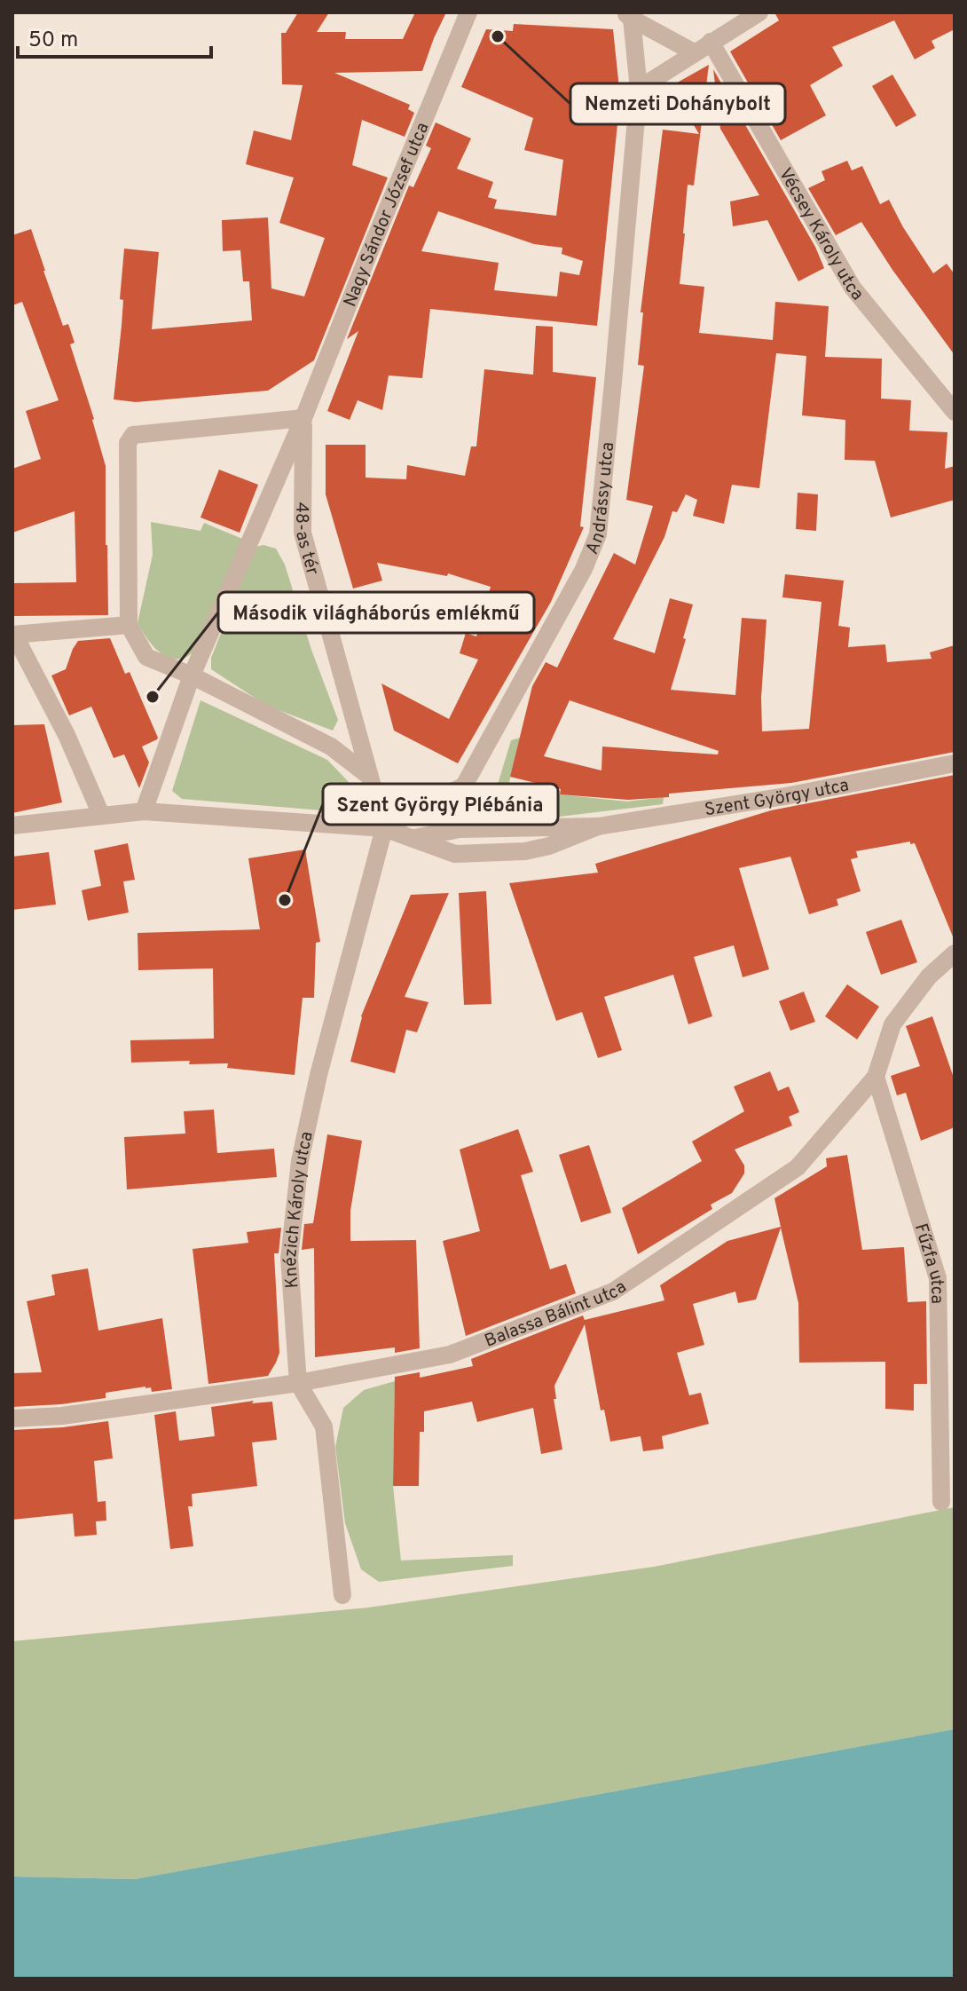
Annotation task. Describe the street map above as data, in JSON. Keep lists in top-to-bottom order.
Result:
{
  "streets": {
    "street": [
      "Nagy Sándor József utca",
      "Vécsey Károly utca",
      "Andrássy utca",
      "48-as tér",
      "Szent György utca",
      "Knézich Károly utca",
      "Fűzfa utca",
      "Balassa Bálint utca"
    ]
  },
  "crossings": [
    ["Nagy Sándor József utca", "48-as tér"],
    ["Andrássy utca", "48-as tér"],
    ["Andrássy utca", "Szent György utca"],
    ["Andrássy utca", "Knézich Károly utca"],
    ["48-as tér", "Szent György utca"],
    ["48-as tér", "Knézich Károly utca"],
    ["Szent György utca", "Knézich Károly utca"],
    ["Knézich Károly utca", "Balassa Bálint utca"],
    ["Fűzfa utca", "Balassa Bálint utca"]
  ],
  "places": ["Nemzeti Dohánybolt", "Második világháborús emlékmű", "Szent György Plébánia"],
  "scale_bar": "50 m"
}
